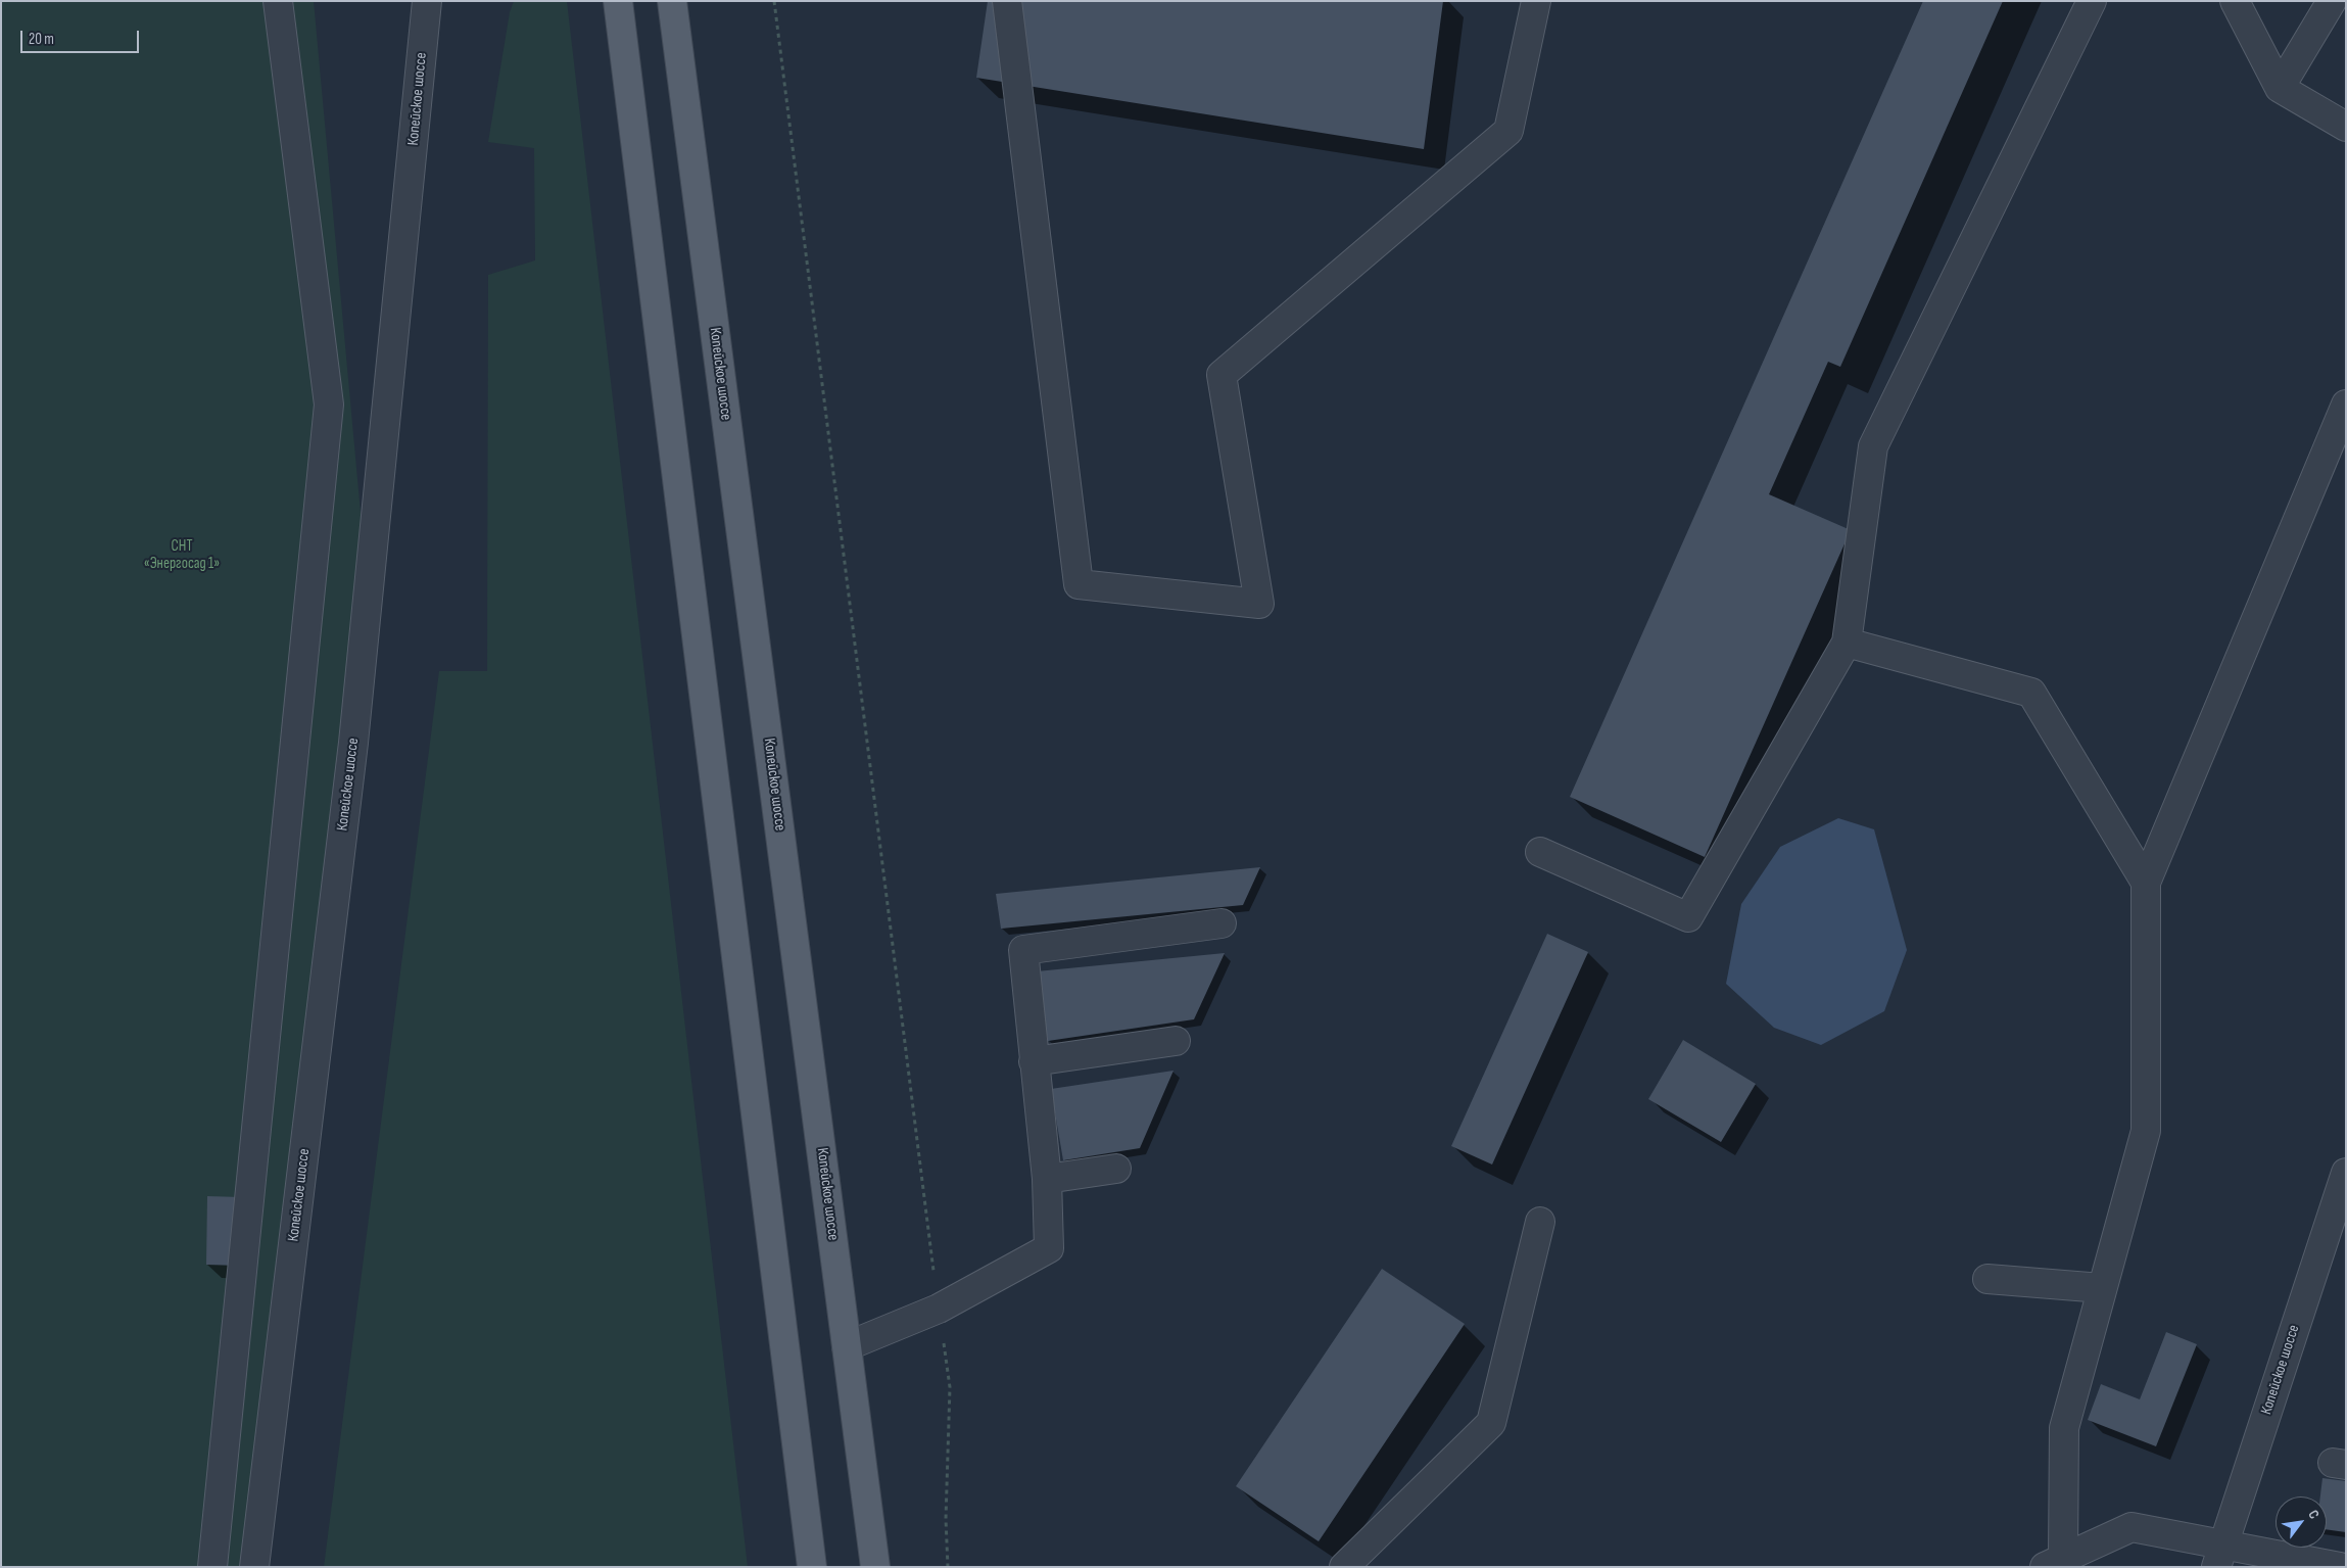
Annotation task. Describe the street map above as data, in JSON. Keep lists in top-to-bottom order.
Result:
{
  "streets": {
    "main road": ["Копейское шоссе"]
  },
  "parks": ["СНТ «Энергосад 1»"],
  "scale_bar": "20 m",
  "north": "top right"
}
